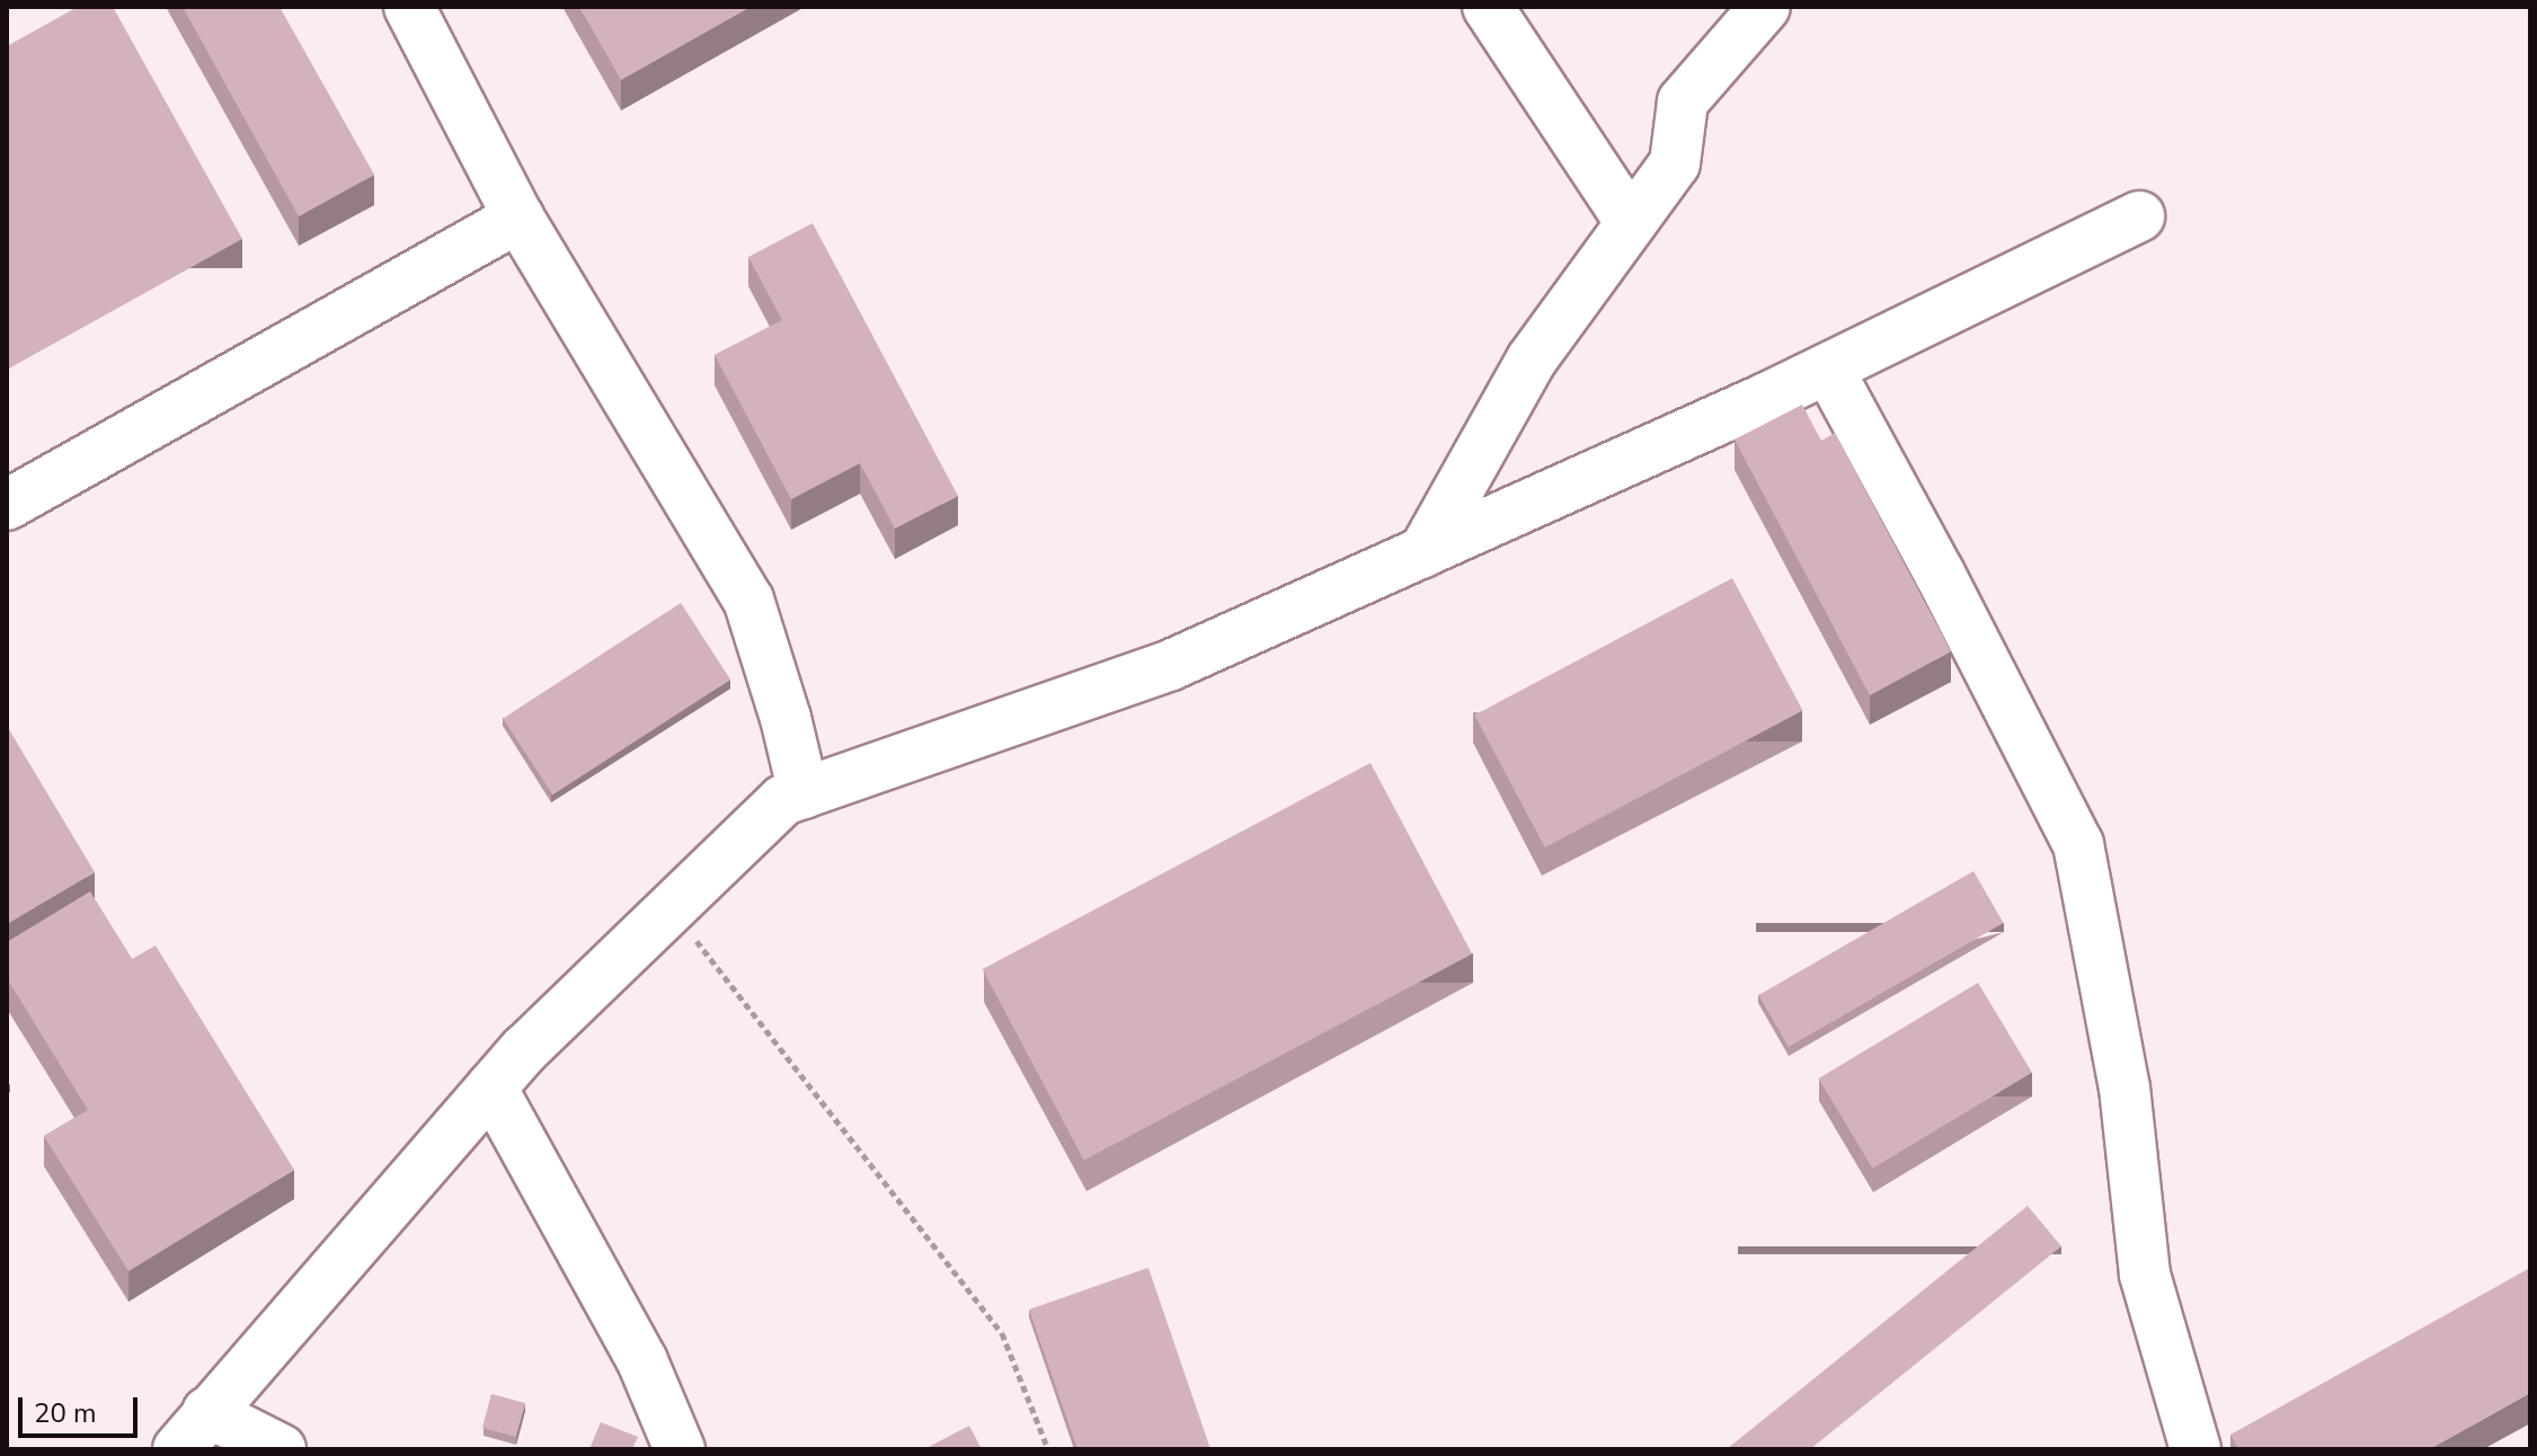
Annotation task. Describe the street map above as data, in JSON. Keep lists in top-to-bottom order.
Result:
{
  "scale_bar": "20 m"
}
